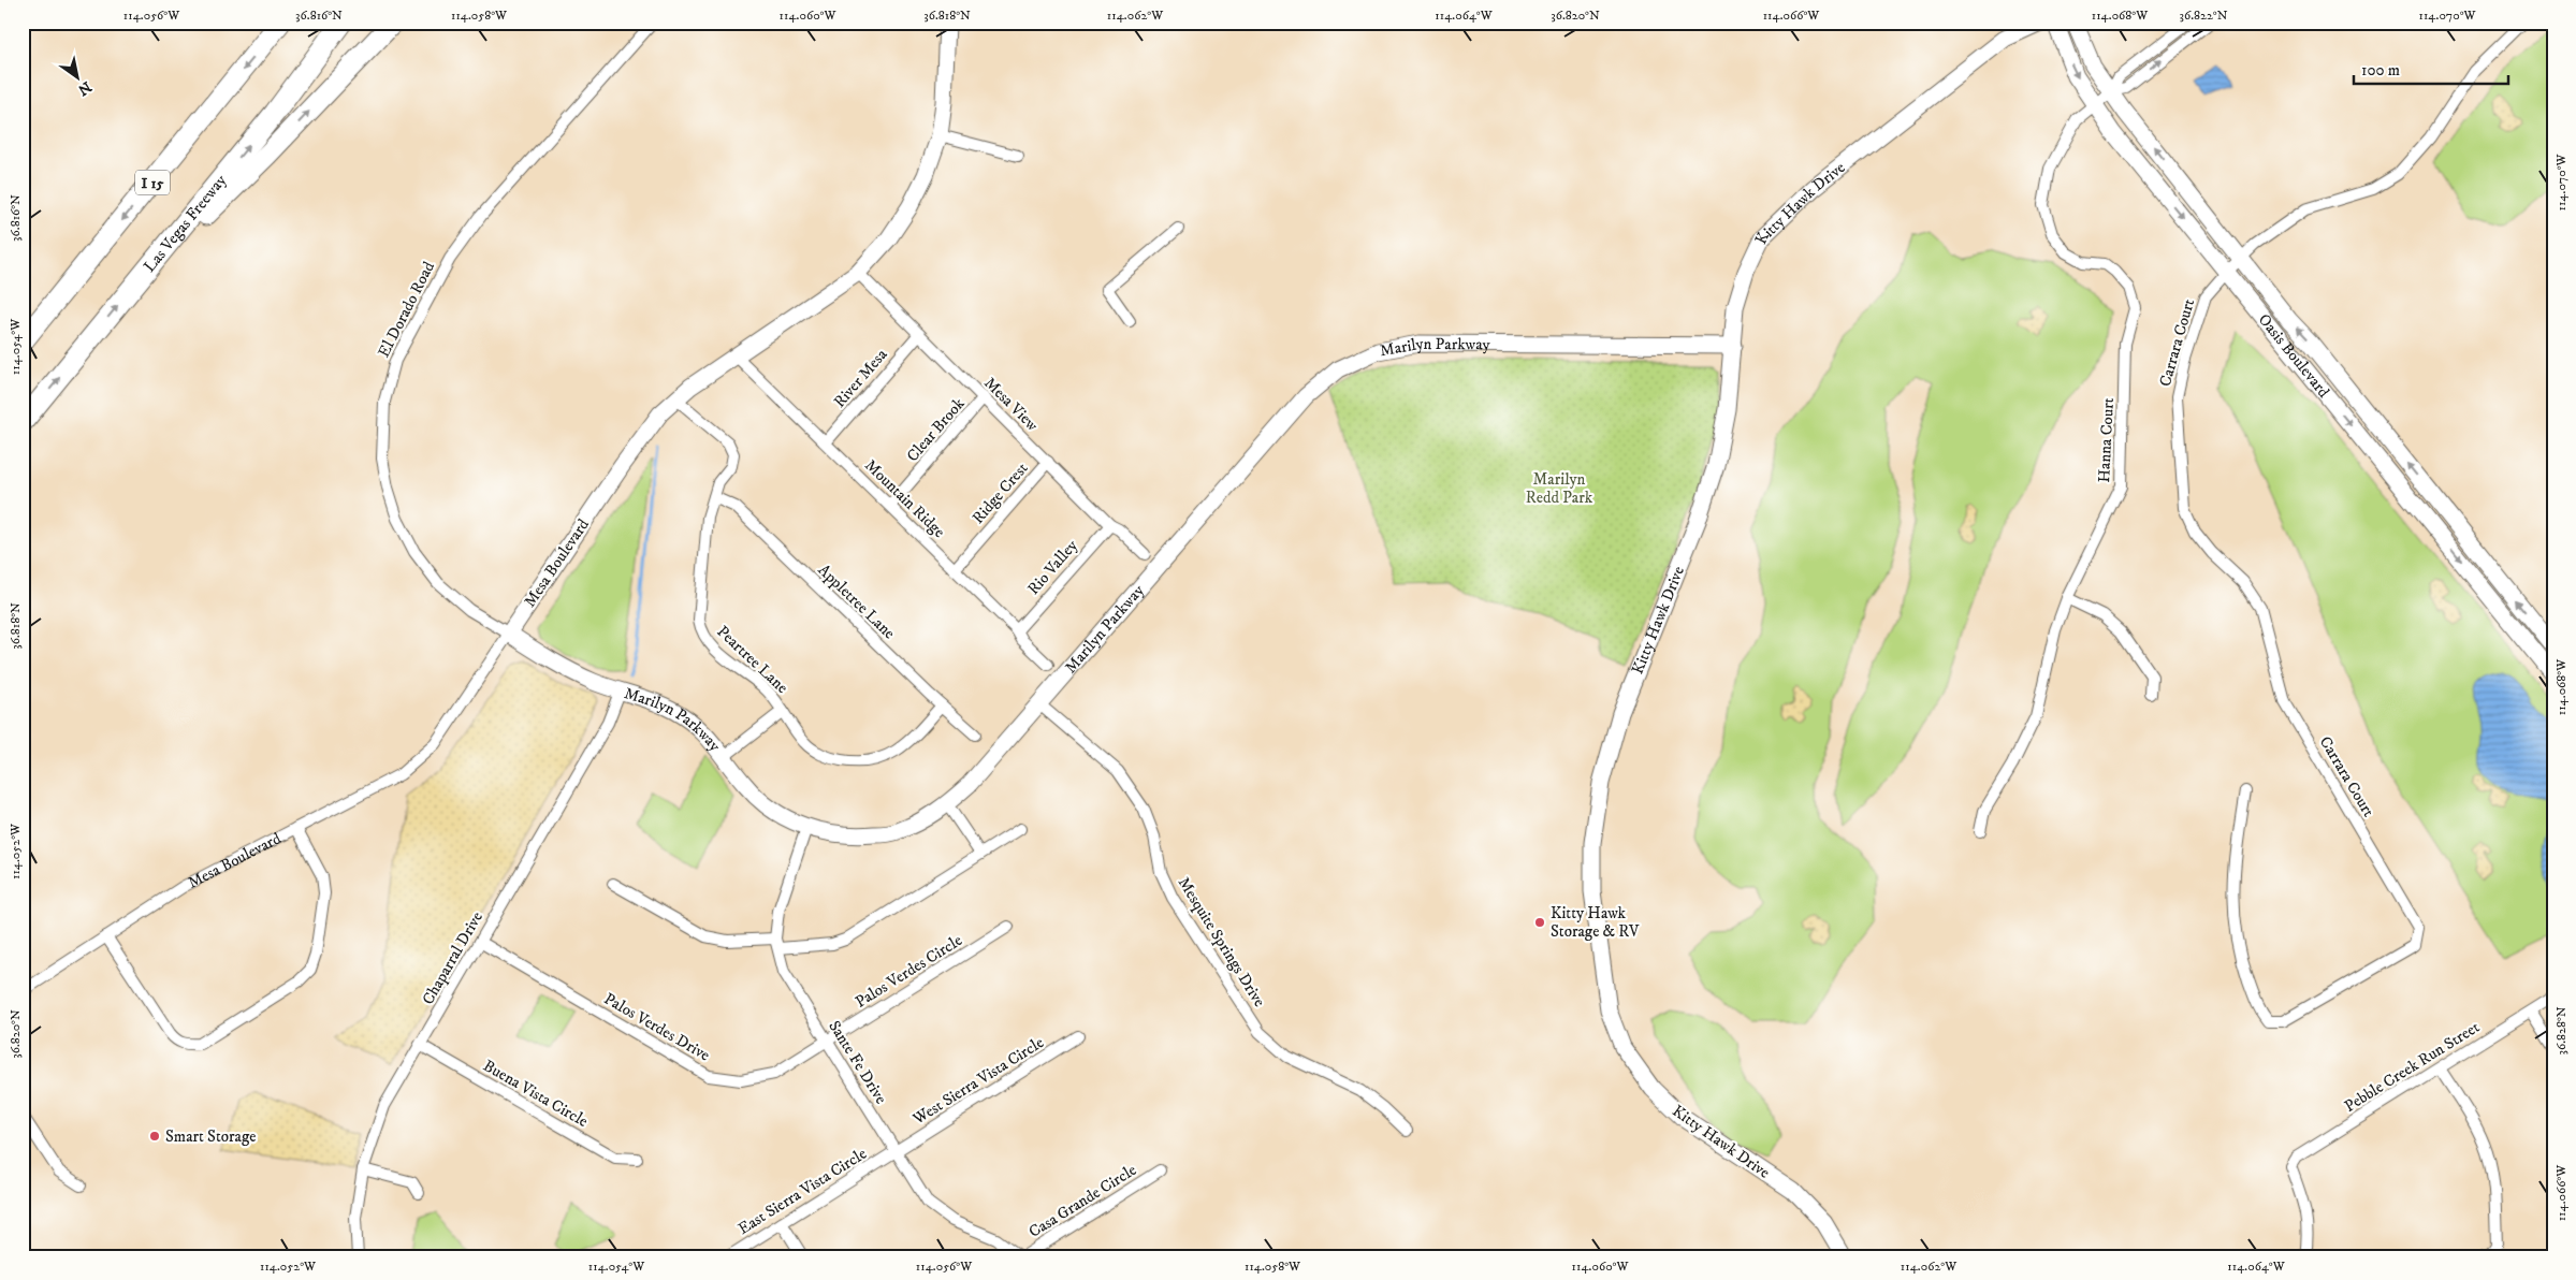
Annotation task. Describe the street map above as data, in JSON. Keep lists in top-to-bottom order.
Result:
{
  "streets": {
    "highway": ["I 15", "Las Vegas Freeway"],
    "street": [
      "Kitty Hawk Drive",
      "El Dorado Road",
      "Carrara Court",
      "Marilyn Parkway",
      "Oasis Boulevard",
      "River Mesa",
      "Mesa View",
      "Clear Brook",
      "Hanna Court",
      "Ridge Crest",
      "Mountain Ridge",
      "Mesa Boulevard",
      "Rio Valley",
      "Appletree Lane",
      "Peartree Lane",
      "Mesquite Springs Drive",
      "Chaparral Drive",
      "Palos Verdes Circle",
      "Palos Verdes Drive",
      "Sante Fe Drive",
      "Pebble Creek Run Street",
      "West Sierra Vista Circle",
      "Buena Vista Circle",
      "East Sierra Vista Circle",
      "Casa Grande Circle"
    ]
  },
  "crossings": [
    ["Kitty Hawk Drive", "Marilyn Parkway"],
    ["El Dorado Road", "Marilyn Parkway"],
    ["El Dorado Road", "Mesa Boulevard"],
    ["Carrara Court", "Oasis Boulevard"],
    ["Marilyn Parkway", "Mesa Boulevard"],
    ["Marilyn Parkway", "Mesquite Springs Drive"],
    ["Marilyn Parkway", "Chaparral Drive"],
    ["Marilyn Parkway", "Sante Fe Drive"],
    ["Oasis Boulevard", "Hanna Court"],
    ["River Mesa", "Mesa View"],
    ["River Mesa", "Mountain Ridge"],
    ["Mesa View", "Clear Brook"],
    ["Mesa View", "Ridge Crest"],
    ["Mesa View", "Mesa Boulevard"],
    ["Mesa View", "Rio Valley"],
    ["Clear Brook", "Mountain Ridge"],
    ["Ridge Crest", "Mountain Ridge"],
    ["Mountain Ridge", "Mesa Boulevard"],
    ["Mountain Ridge", "Rio Valley"],
    ["Mesa Boulevard", "Peartree Lane"],
    ["Appletree Lane", "Peartree Lane"],
    ["Chaparral Drive", "Palos Verdes Drive"],
    ["Chaparral Drive", "Buena Vista Circle"],
    ["Palos Verdes Circle", "Palos Verdes Drive"],
    ["Palos Verdes Circle", "Sante Fe Drive"],
    ["Palos Verdes Drive", "Sante Fe Drive"],
    ["Sante Fe Drive", "West Sierra Vista Circle"],
    ["Sante Fe Drive", "East Sierra Vista Circle"],
    ["Sante Fe Drive", "Casa Grande Circle"],
    ["West Sierra Vista Circle", "East Sierra Vista Circle"]
  ],
  "parks": ["Marilyn Redd Park"],
  "places": ["Kitty Hawk Storage & RV", "Smart Storage"],
  "scale_bar": "100 m",
  "north": "bottom right",
  "coordinates": [
    "114.056°W",
    "36.816°N",
    "114.058°W",
    "114.060°W",
    "36.818°N",
    "114.062°W",
    "114.064°W",
    "36.820°N",
    "114.066°W",
    "114.068°W",
    "36.822°N",
    "114.070°W",
    "114.054°W",
    "114.052°W",
    "36.828°N"
  ]
}
